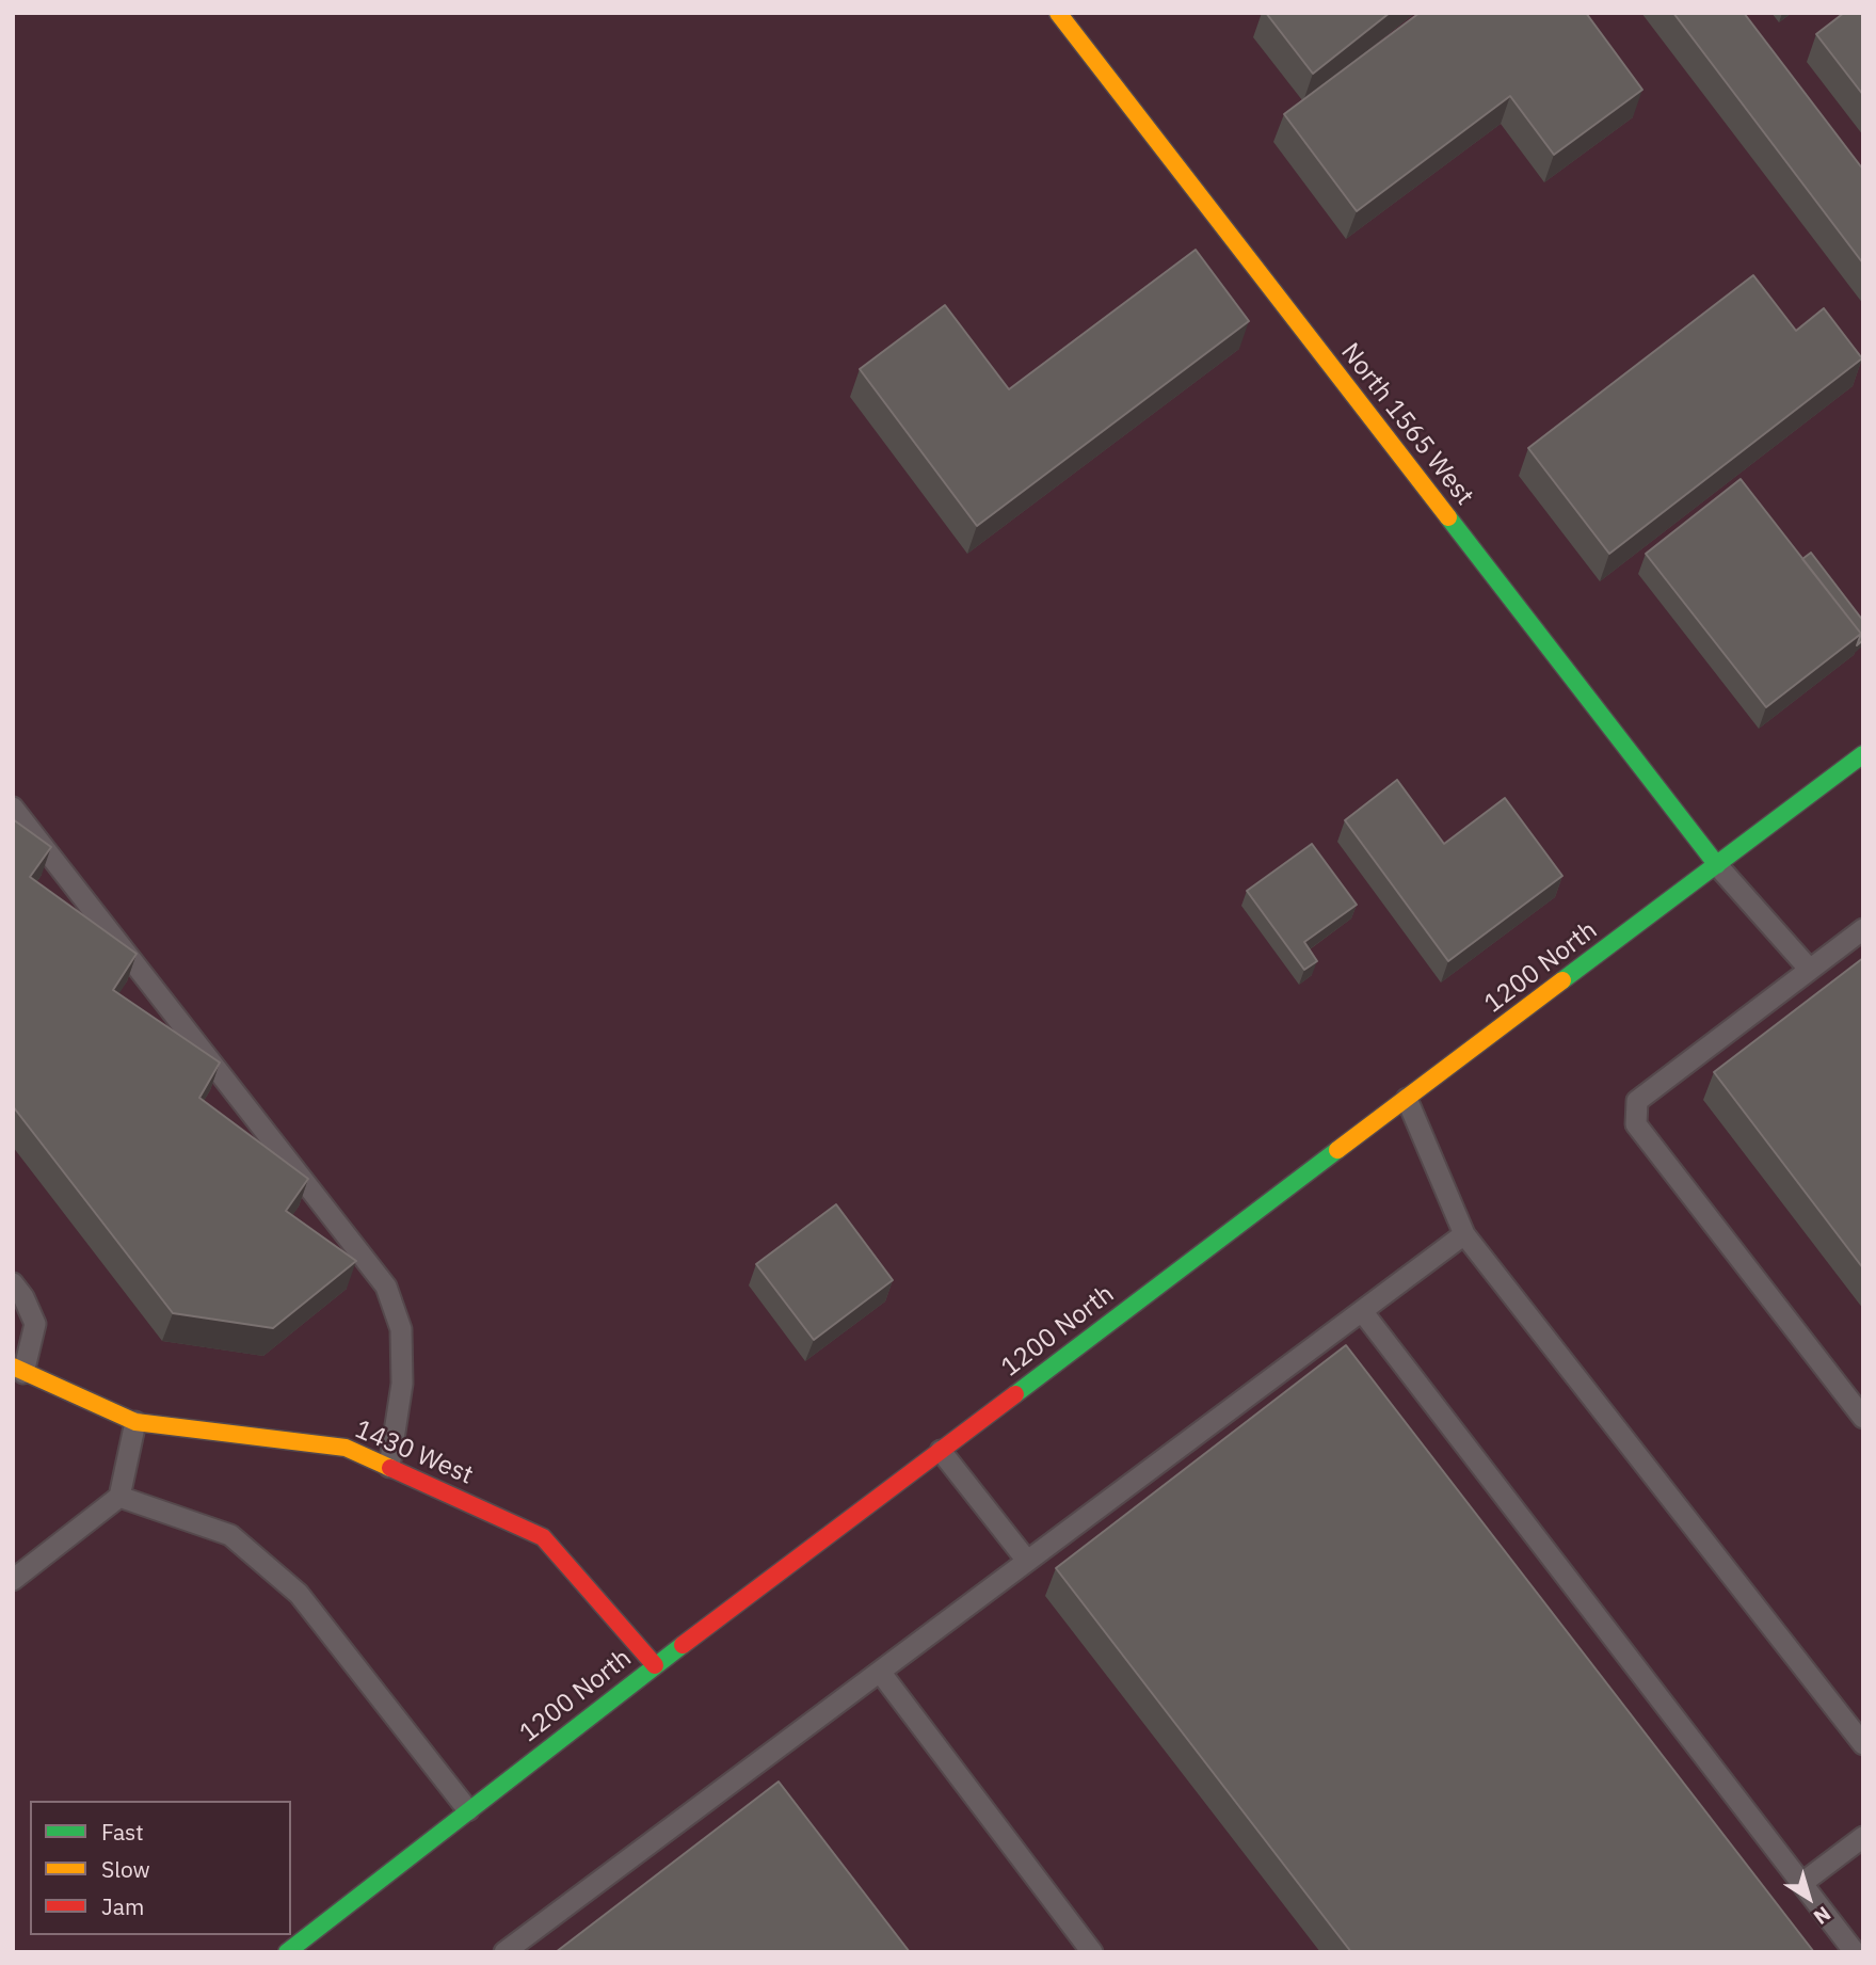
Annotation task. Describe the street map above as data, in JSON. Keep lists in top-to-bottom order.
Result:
{
  "streets": {
    "street": ["North 1565 West", "1200 North", "1430 West"]
  },
  "crossings": [
    ["North 1565 West", "1200 North"],
    ["1200 North", "1430 West"]
  ],
  "legend": ["Fast", "Slow", "Jam"],
  "north": "bottom right"
}
